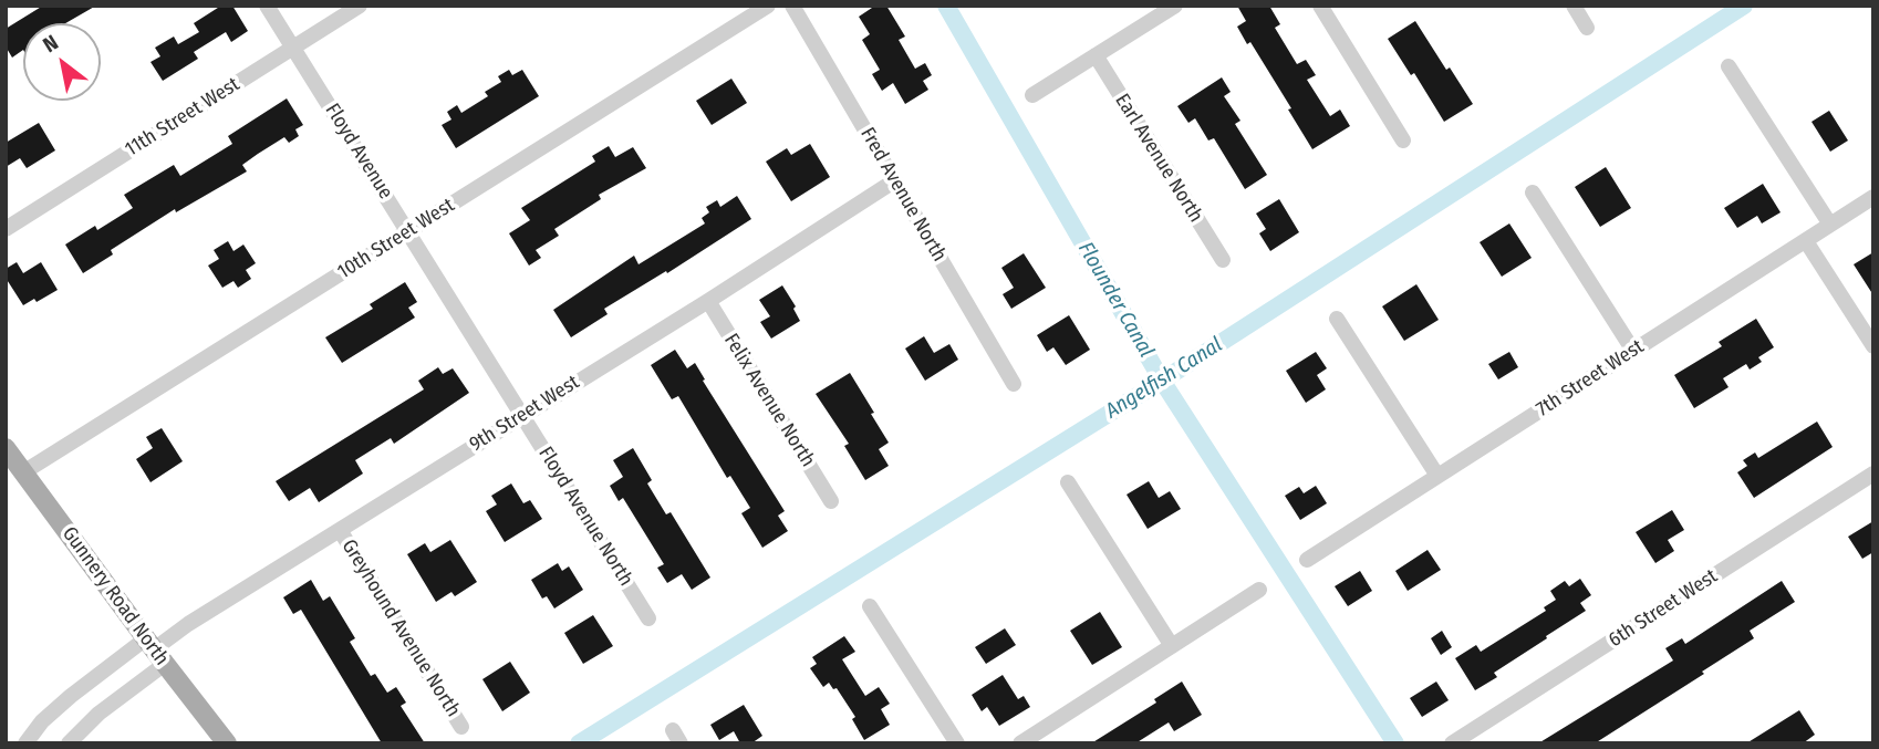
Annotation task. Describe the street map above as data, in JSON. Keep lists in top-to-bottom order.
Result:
{
  "streets": {
    "main road": ["Gunnery Road North"],
    "street": [
      "11th Street West",
      "Floyd Avenue",
      "Earl Avenue North",
      "Fred Avenue North",
      "10th Street West",
      "7th Street West",
      "Felix Avenue North",
      "9th Street West",
      "Floyd Avenue North",
      "6th Street West",
      "Greyhound Avenue North"
    ]
  },
  "crossings": [
    ["11th Street West", "Floyd Avenue"],
    ["Floyd Avenue", "10th Street West"],
    ["Floyd Avenue", "9th Street West"],
    ["Floyd Avenue", "Floyd Avenue North"],
    ["Fred Avenue North", "9th Street West"],
    ["10th Street West", "Gunnery Road North"],
    ["Felix Avenue North", "9th Street West"],
    ["9th Street West", "Floyd Avenue North"],
    ["9th Street West", "Gunnery Road North"],
    ["9th Street West", "Greyhound Avenue North"]
  ],
  "water": ["Flounder Canal", "Angelfish Canal"],
  "north": "top left"
}
